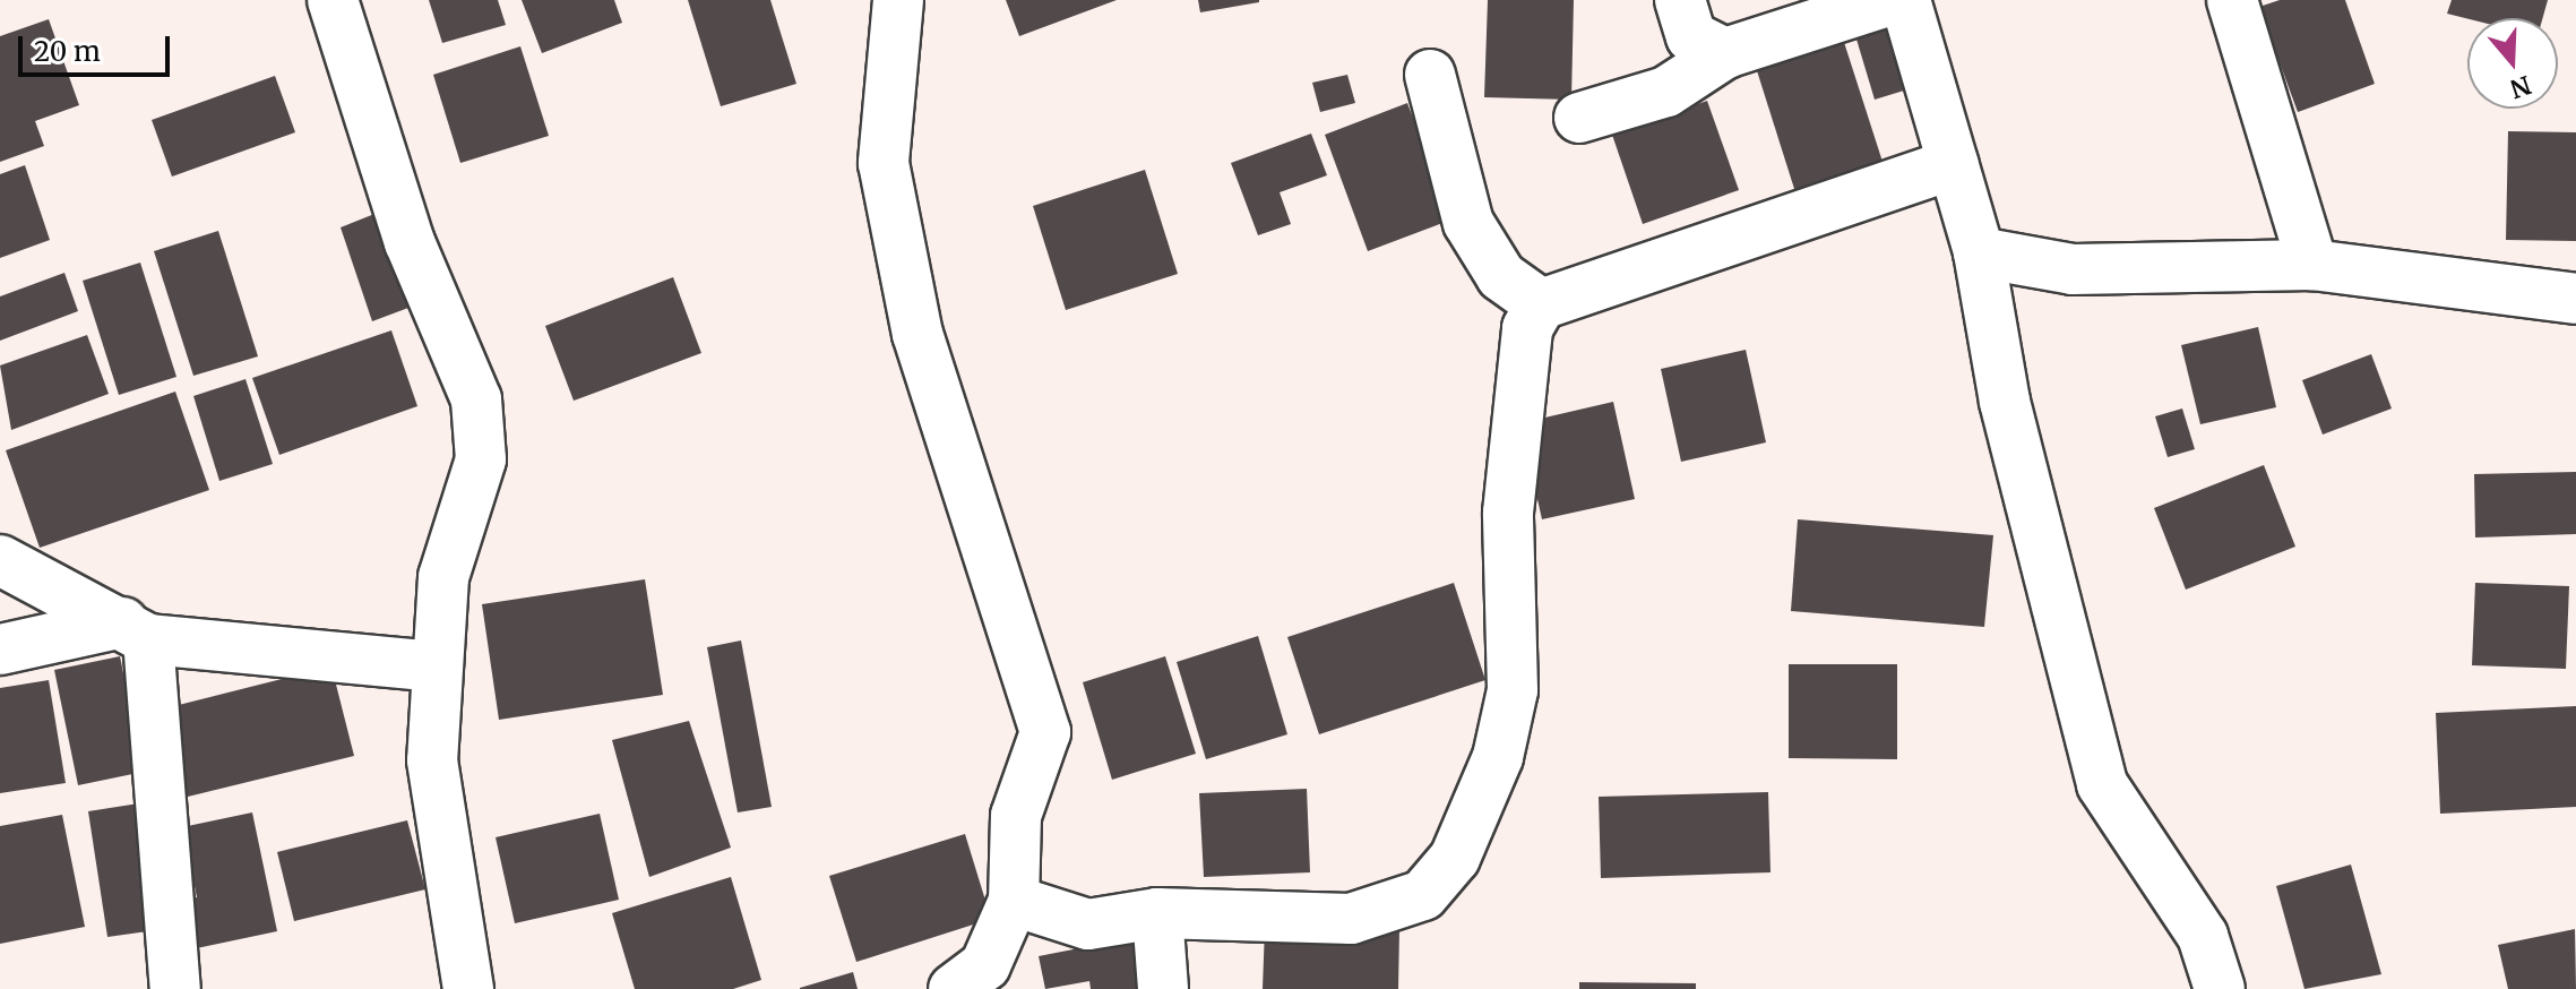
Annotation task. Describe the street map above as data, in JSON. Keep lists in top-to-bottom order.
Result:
{
  "scale_bar": "20 m",
  "north": "bottom"
}
